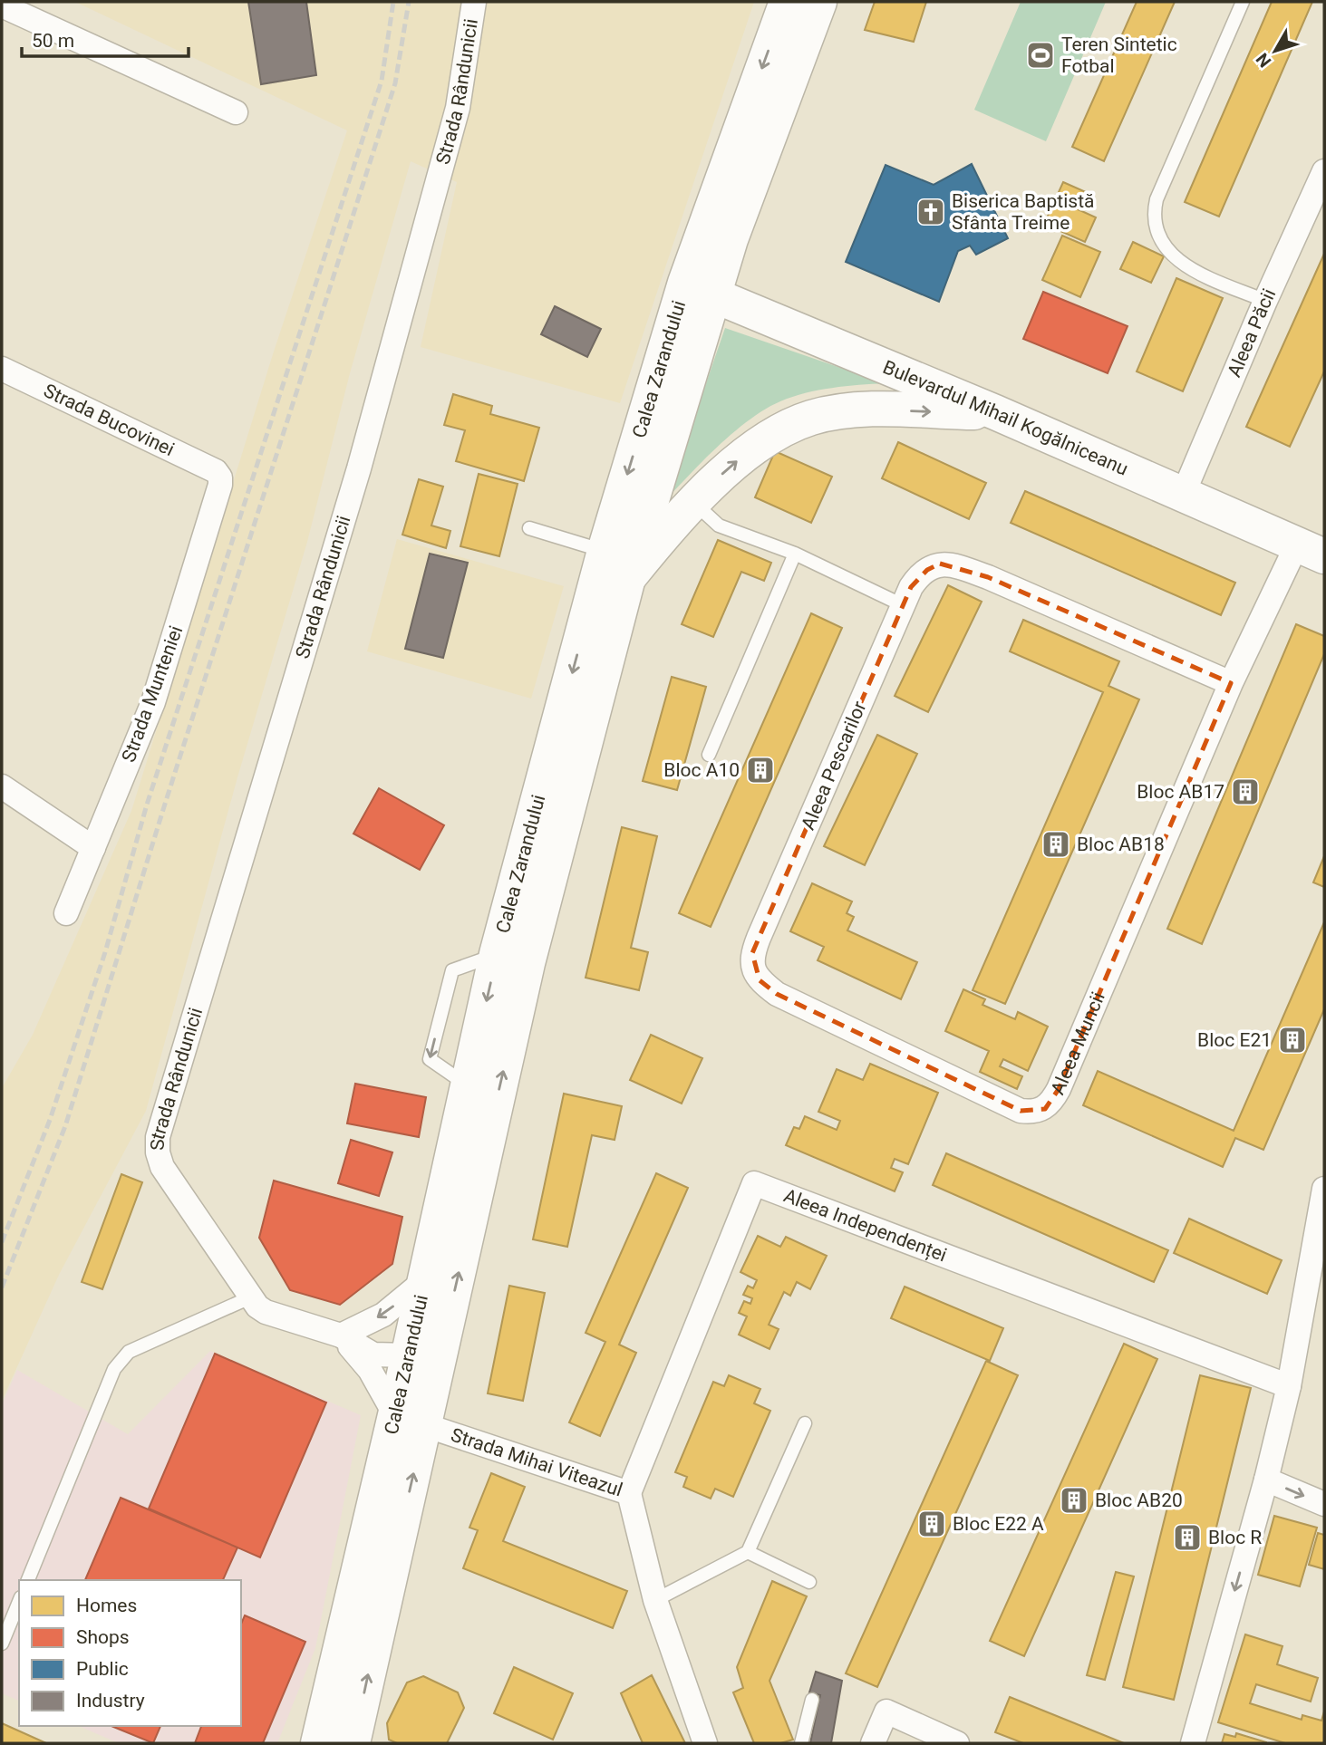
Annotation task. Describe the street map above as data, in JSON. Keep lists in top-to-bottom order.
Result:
{
  "streets": {
    "main road": ["Calea Zarandului", "Bulevardul Mihail Kogălniceanu"],
    "street": [
      "Strada Rândunicii",
      "Aleea Păcii",
      "Strada Bucovinei",
      "Strada Munteniei",
      "Aleea Pescarilor",
      "Aleea Muncii",
      "Aleea Independenței",
      "Strada Mihai Viteazul"
    ]
  },
  "crossings": [
    ["Aleea Păcii", "Bulevardul Mihail Kogălniceanu"],
    ["Calea Zarandului", "Bulevardul Mihail Kogălniceanu"],
    ["Calea Zarandului", "Strada Mihai Viteazul"],
    ["Bulevardul Mihail Kogălniceanu", "Aleea Muncii"],
    ["Strada Bucovinei", "Strada Munteniei"],
    ["Aleea Pescarilor", "Aleea Muncii"],
    ["Aleea Independenței", "Strada Mihai Viteazul"]
  ],
  "places": {
    "sports": ["Teren Sintetic Fotbal"],
    "church": ["Biserica Baptistă Sfânta Treime"],
    "building": [
      "Bloc A10",
      "Bloc AB17",
      "Bloc AB18",
      "Bloc E21",
      "Bloc AB20",
      "Bloc E22 A",
      "Bloc R"
    ]
  },
  "legend": [
    "Homes",
    "Shops",
    "Public",
    "Industry"
  ],
  "scale_bar": "50 m",
  "north": "bottom left"
}
